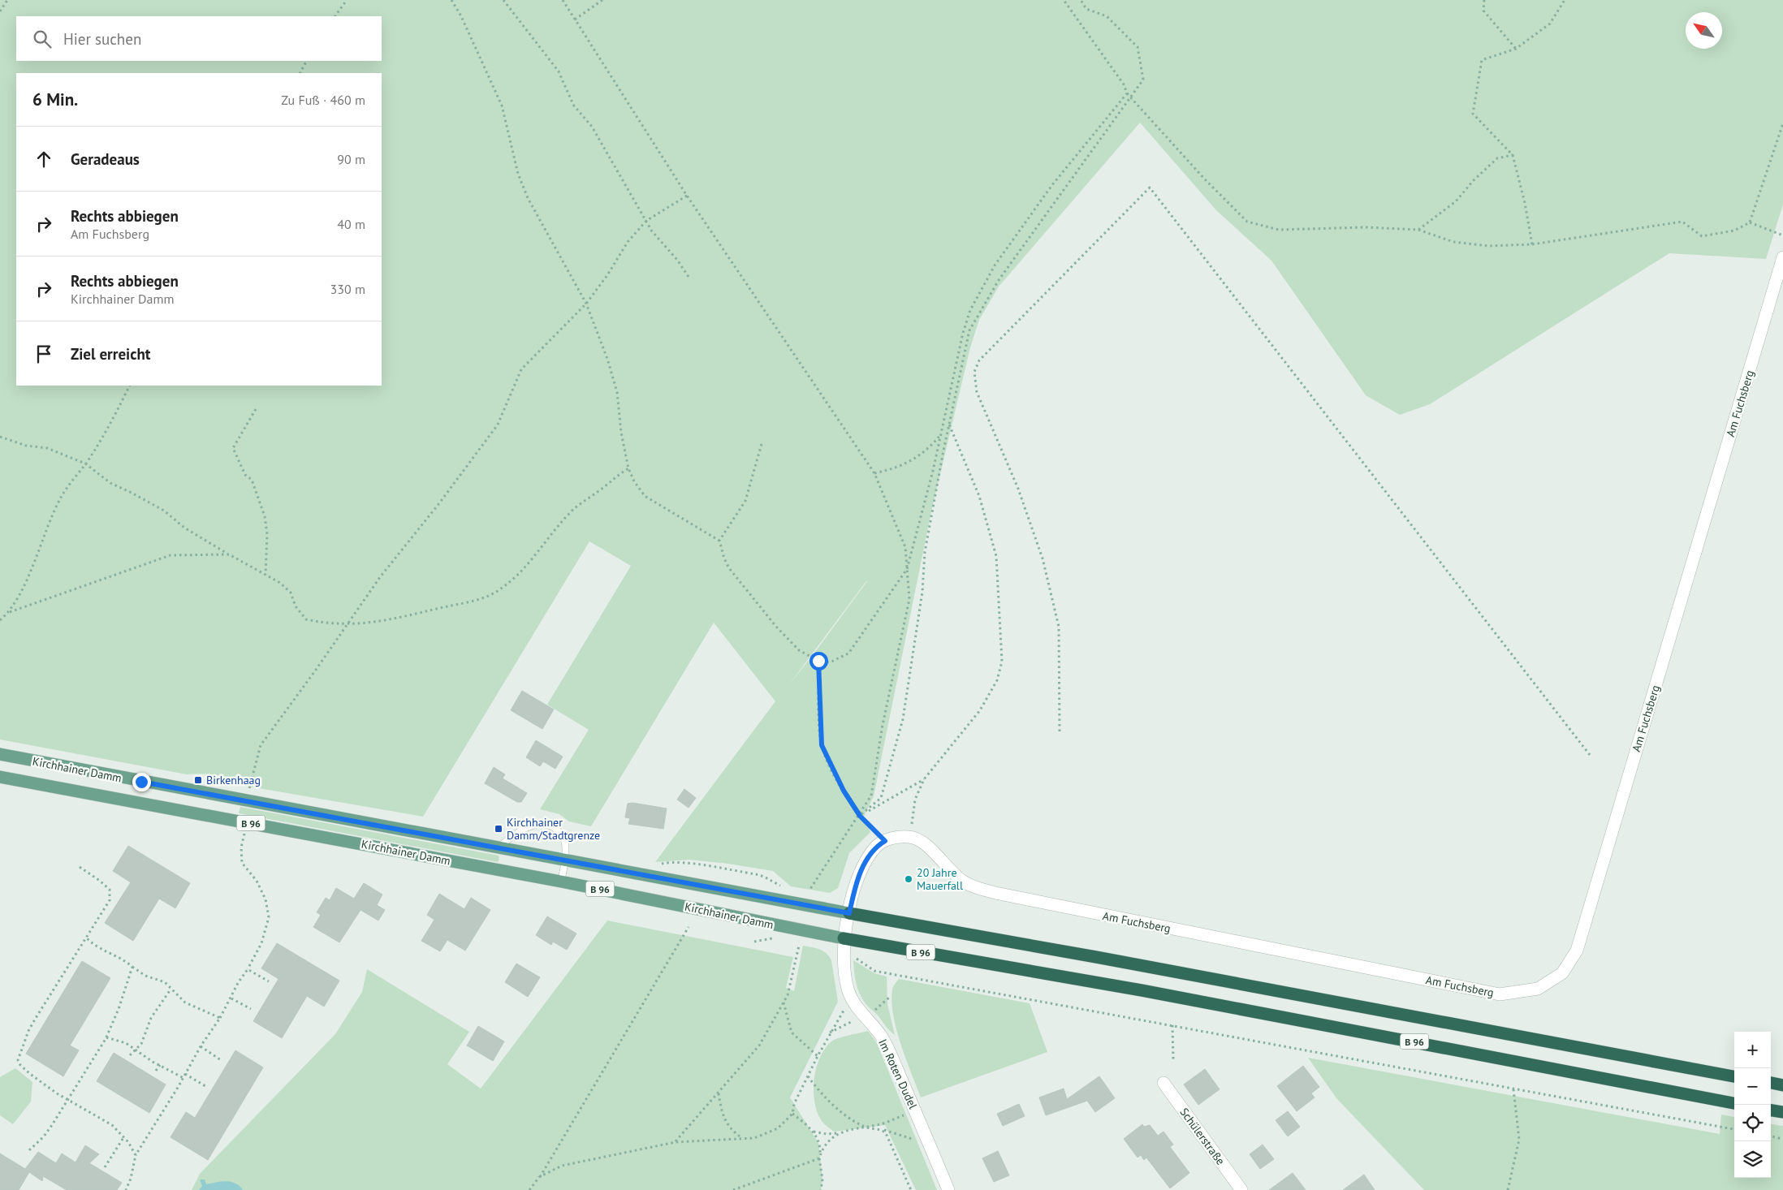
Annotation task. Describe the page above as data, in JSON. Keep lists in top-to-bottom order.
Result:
{
  "streets": {
    "highway": ["B 96"],
    "main road": ["Kirchhainer Damm"],
    "street": ["Am Fuchsberg", "Im Roten Dudel", "Schülerstraße"]
  },
  "crossings": [
    ["Kirchhainer Damm", "B 96"],
    ["Kirchhainer Damm", "Im Roten Dudel"],
    ["B 96", "Im Roten Dudel"]
  ],
  "places": {
    "transit": ["Birkenhaag", "Kirchhainer Damm/Stadtgrenze"],
    "other": ["20 Jahre Mauerfall"]
  },
  "north": "top left",
  "page": {
    "search": "Hier suchen",
    "heading": ["6 Min.", "Zu Fuß · 460 m"],
    "list": [
      ["Geradeaus", "90 m"],
      ["Rechts abbiegen", "Am Fuchsberg", "40 m"],
      ["Rechts abbiegen", "Kirchhainer Damm", "330 m"],
      "Ziel erreicht"
    ],
    "map_buttons": ["+", "−"]
  }
}
